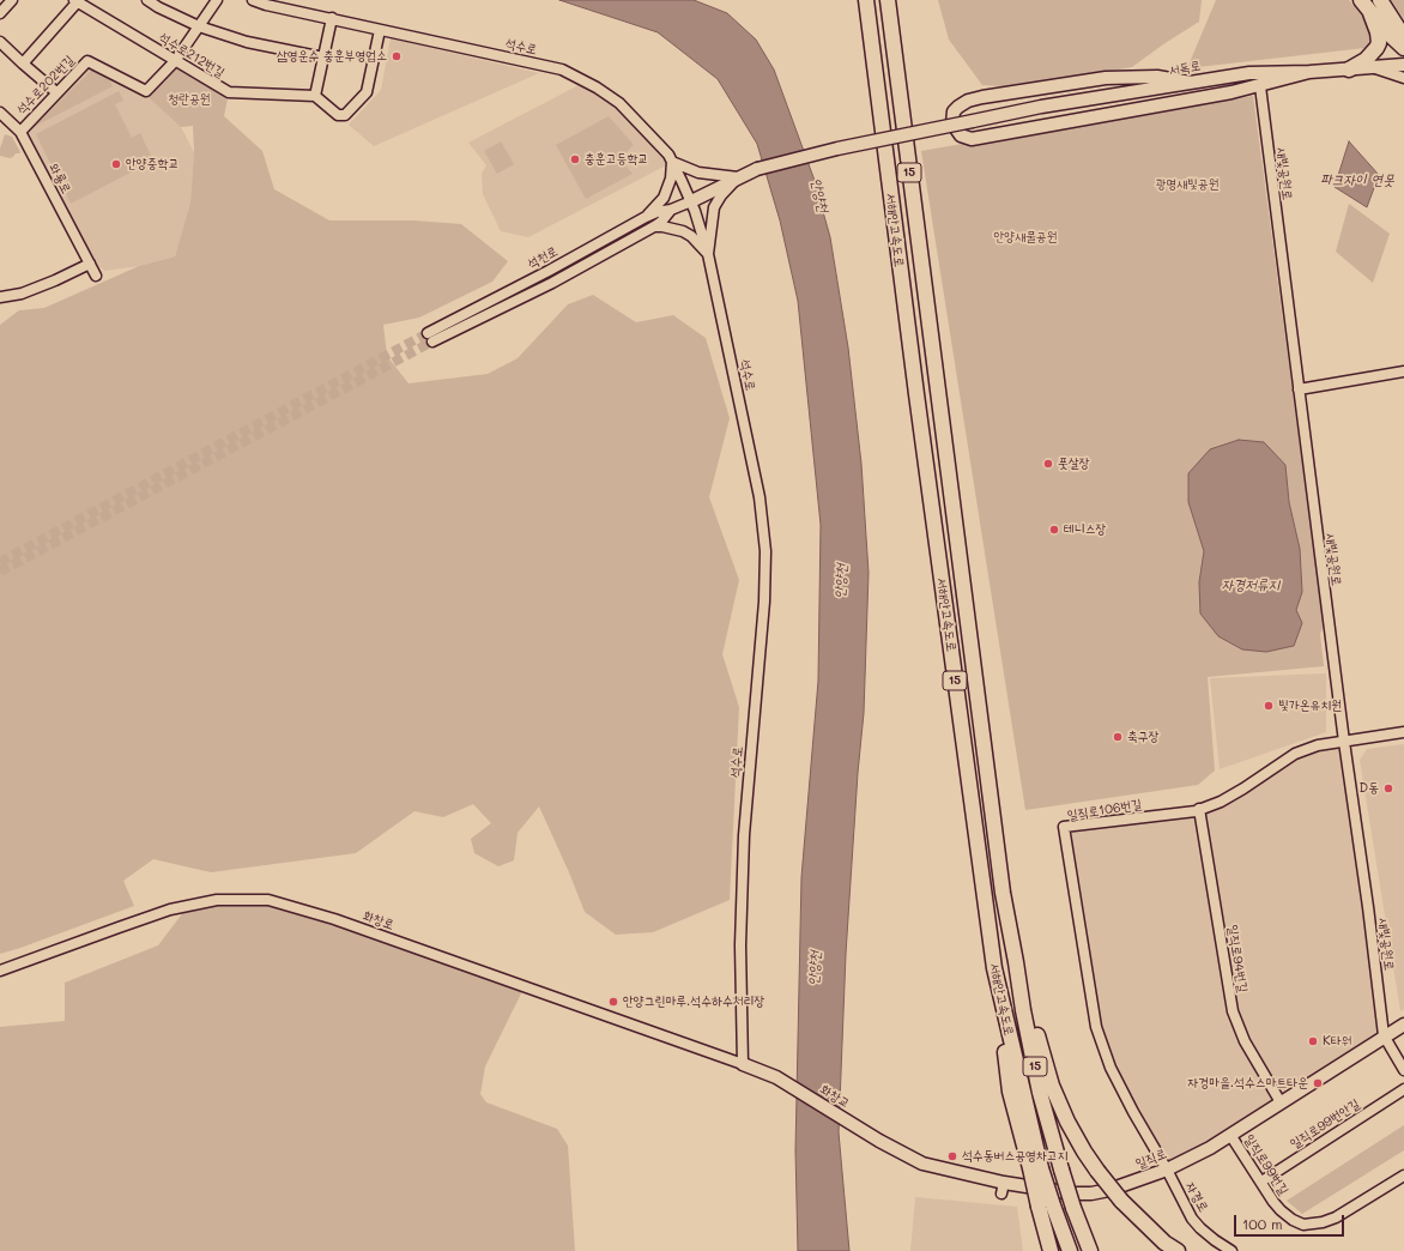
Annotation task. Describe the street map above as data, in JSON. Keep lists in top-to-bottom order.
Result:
{
  "streets": {
    "highway": ["15", "서해안고속도로"],
    "main road": [
      "서독로",
      "석천로",
      "화창교",
      "일직로"
    ],
    "street": [
      "석수로",
      "석수로212번길",
      "석수로202번길",
      "새빛공원로",
      "와룡로",
      "일직로106번길",
      "화창로",
      "일직로94번길",
      "일직로99번안길",
      "일직로99번길",
      "자경로"
    ]
  },
  "crossings": [
    ["석수로", "석천로"],
    ["석수로", "화창로"],
    ["석수로", "화창교"],
    ["석수로212번길", "석수로202번길"],
    ["서독로", "석천로"],
    ["석수로202번길", "와룡로"],
    ["새빛공원로", "일직로106번길"],
    ["새빛공원로", "일직로"],
    ["일직로106번길", "일직로94번길"],
    ["일직로106번길", "일직로"],
    ["일직로106번길", "자경로"],
    ["화창로", "화창교"],
    ["일직로94번길", "일직로"],
    ["화창교", "일직로"],
    ["일직로99번안길", "일직로99번길"],
    ["일직로", "일직로99번길"],
    ["일직로", "자경로"]
  ],
  "water": ["파크자이 연못", "안양천", "자경저류지"],
  "parks": ["청란공원", "광명새빛공원", "안양새물공원"],
  "places": [
    "삼영운수 충훈부영업소",
    "충훈고등학교",
    "안양중학교",
    "풋살장",
    "테니스장",
    "빛가온유치원",
    "축구장",
    "D동",
    "안양그린마루.석수하수처리장",
    "K타워",
    "자경마을.석수스마트타운",
    "석수동버스공영차고지"
  ],
  "scale_bar": "100 m"
}
